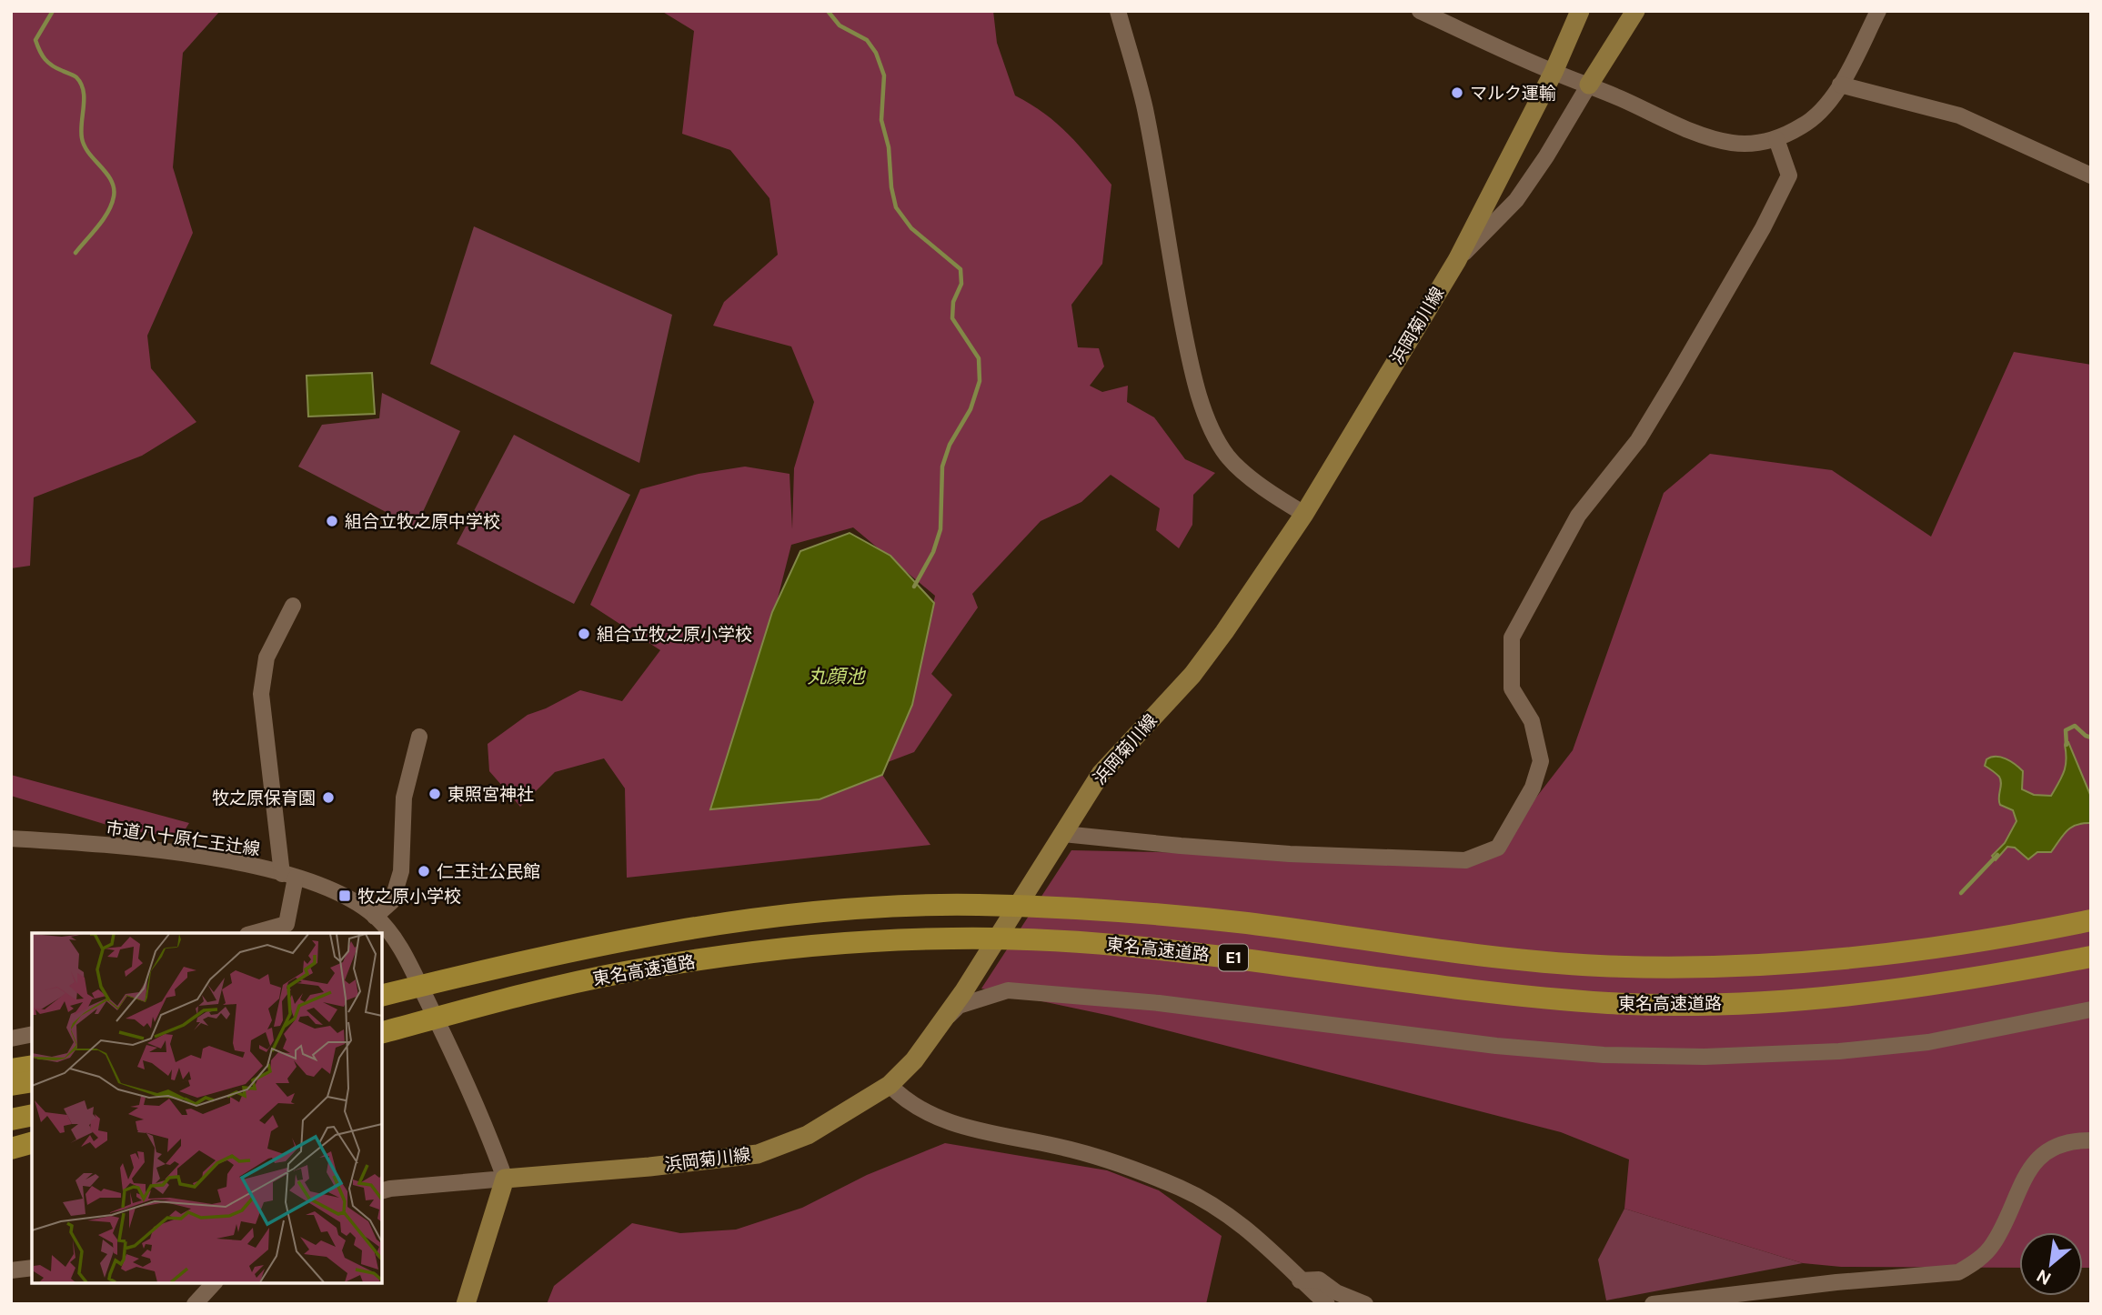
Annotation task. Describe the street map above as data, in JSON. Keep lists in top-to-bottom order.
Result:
{
  "streets": {
    "highway": ["東名高速道路", "E1"],
    "main road": ["浜岡菊川線"],
    "street": ["市道八十原仁王辻線"]
  },
  "crossings": [
    ["浜岡菊川線", "市道八十原仁王辻線"]
  ],
  "water": ["丸顔池"],
  "places": {
    "other": [
      "マルク運輸",
      "組合立牧之原中学校",
      "組合立牧之原小学校",
      "東照宮神社",
      "牧之原保育園",
      "仁王辻公民館"
    ],
    "transit": ["牧之原小学校"]
  },
  "north": "bottom left"
}
